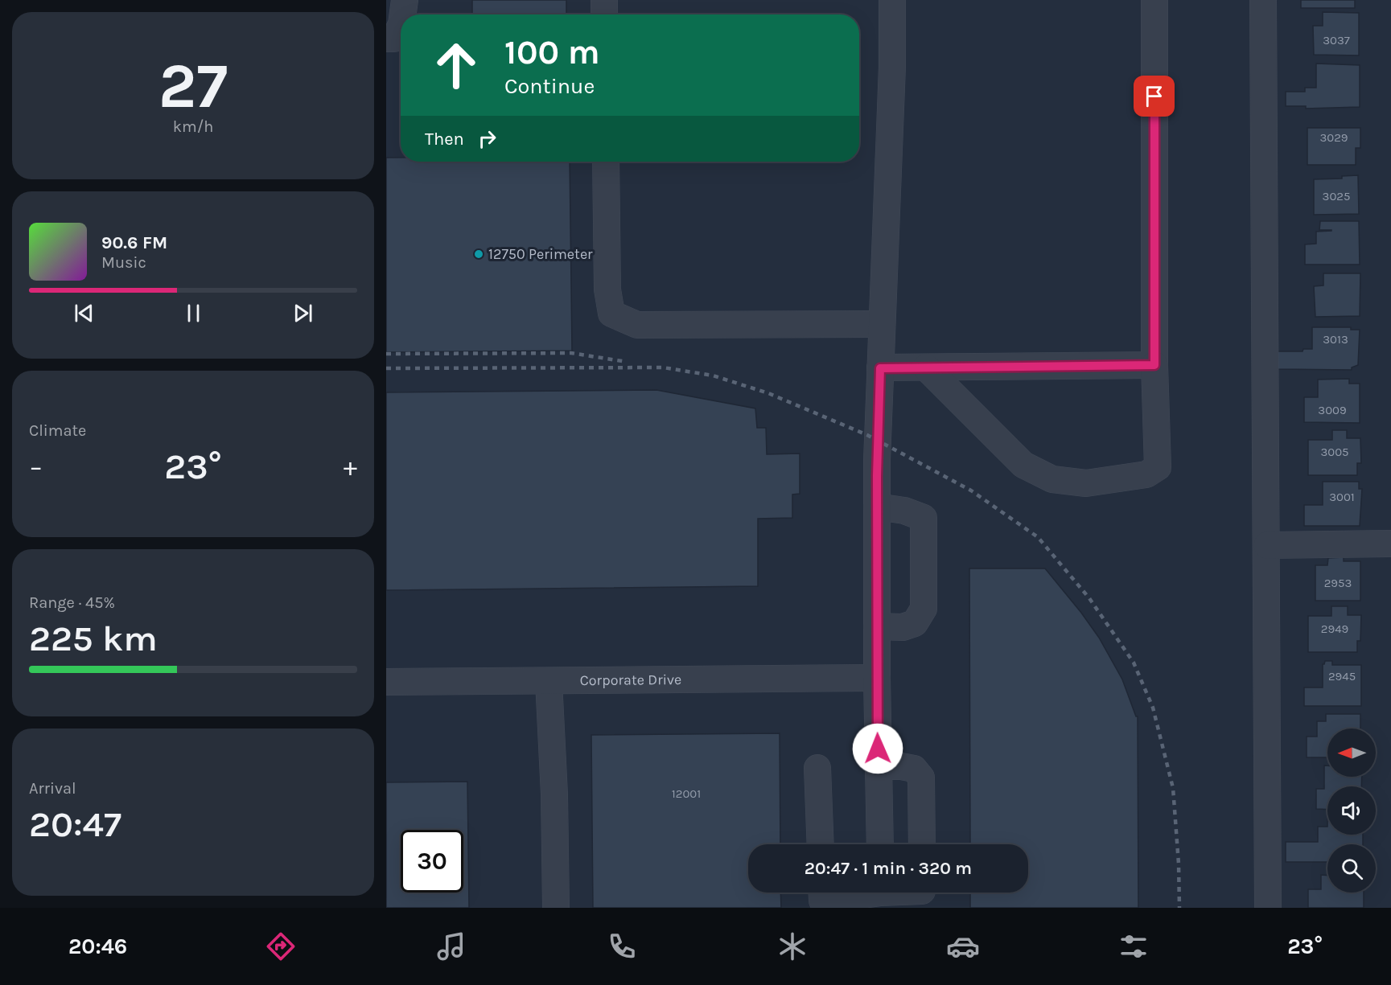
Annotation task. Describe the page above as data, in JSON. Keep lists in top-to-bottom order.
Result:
{
  "streets": {
    "street": ["Corporate Drive"]
  },
  "places": ["12750 Perimeter"],
  "house_numbers": [
    "3037",
    "3029",
    "3025",
    "3013",
    "3009",
    "3005",
    "3001",
    "2953",
    "2949",
    "2945",
    "12001"
  ],
  "north": "left",
  "page": {
    "tile": [
      ["27", "km/h"],
      "Climate",
      ["Range · 45%", "225 km"],
      ["Arrival", "20:47"]
    ],
    "turn": ["100 m", "Continue"],
    "then": "Then",
    "song": ["90.6 FM", "Music"],
    "heat": ["−", "23°", "+"],
    "limit": "30",
    "trip": "20:47 · 1 min · 320 m",
    "tabs": ["20:46", "23°"]
  }
}
